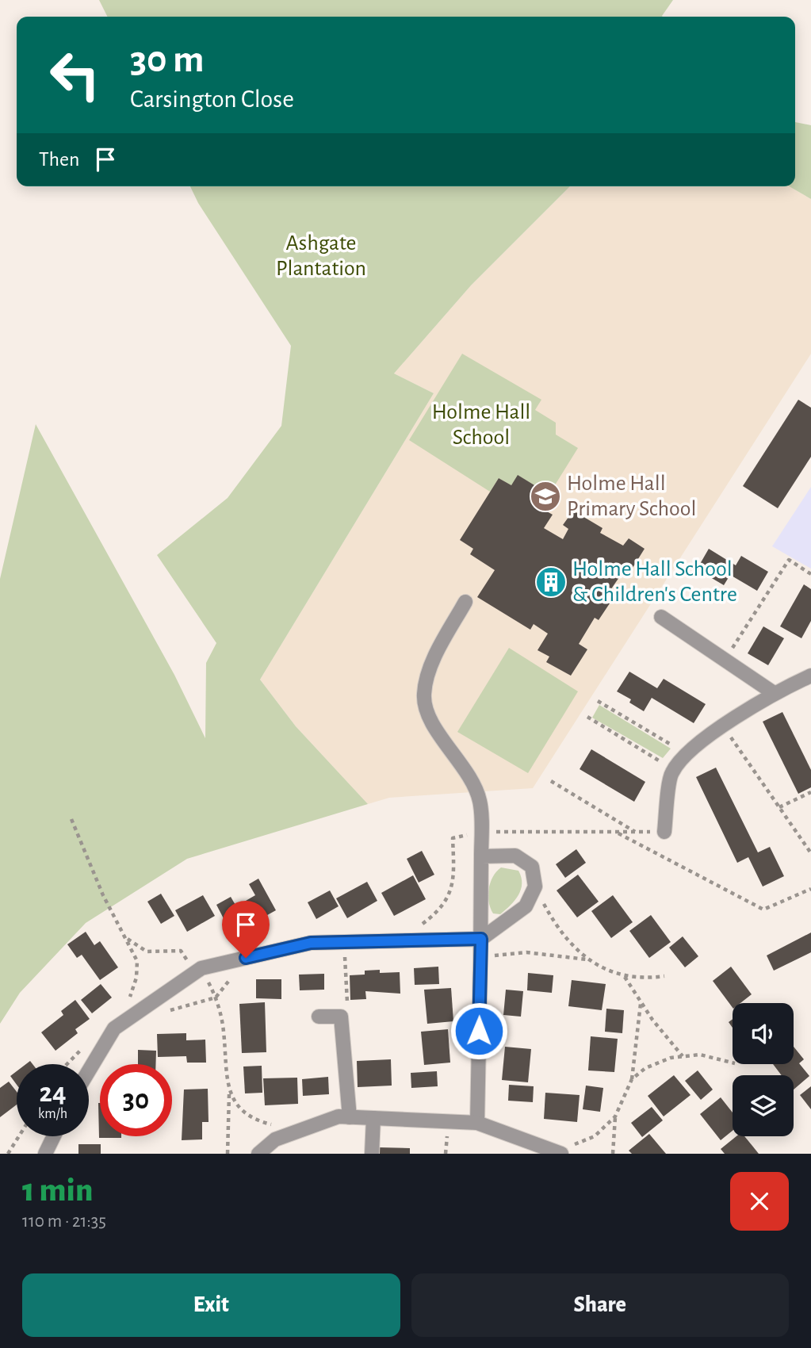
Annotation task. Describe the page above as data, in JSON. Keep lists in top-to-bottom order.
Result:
{
  "parks": ["Ashgate Plantation", "Holme Hall School"],
  "places": {
    "school or university": ["Holme Hall Primary School"],
    "building": ["Holme Hall School & Children's Centre"]
  },
  "page": {
    "turn": ["30 m", "Carsington Close"],
    "then": "Then",
    "speed": "24 km/h",
    "limit": "30",
    "heading": ["1 min", "110 m · 21:35"],
    "buttons": ["Exit", "Share"]
  }
}
